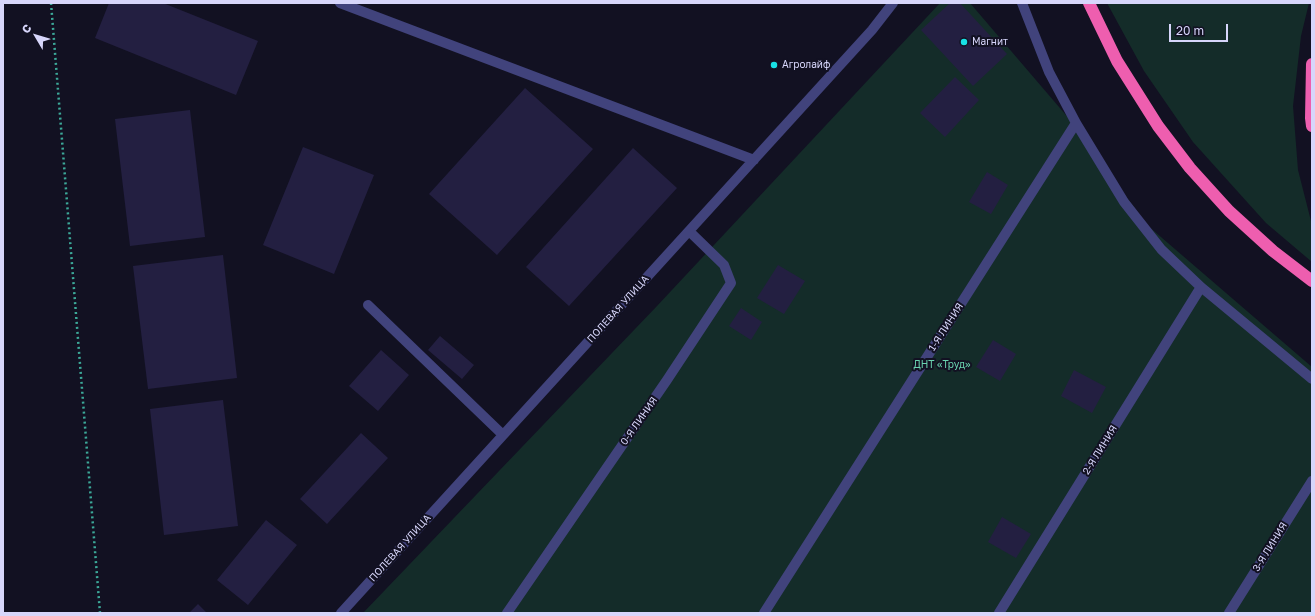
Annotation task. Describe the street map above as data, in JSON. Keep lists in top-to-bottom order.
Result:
{
  "streets": {
    "street": [
      "ПОЛЕВАЯ УЛИЦА",
      "1-Я ЛИНИЯ",
      "0-Я ЛИНИЯ",
      "2-Я ЛИНИЯ",
      "3-Я ЛИНИЯ"
    ]
  },
  "crossings": [
    ["ПОЛЕВАЯ УЛИЦА", "0-Я ЛИНИЯ"]
  ],
  "parks": ["ДНТ «Труд»"],
  "places": ["Магнит", "Агролайф"],
  "scale_bar": "20 m",
  "north": "top left"
}
